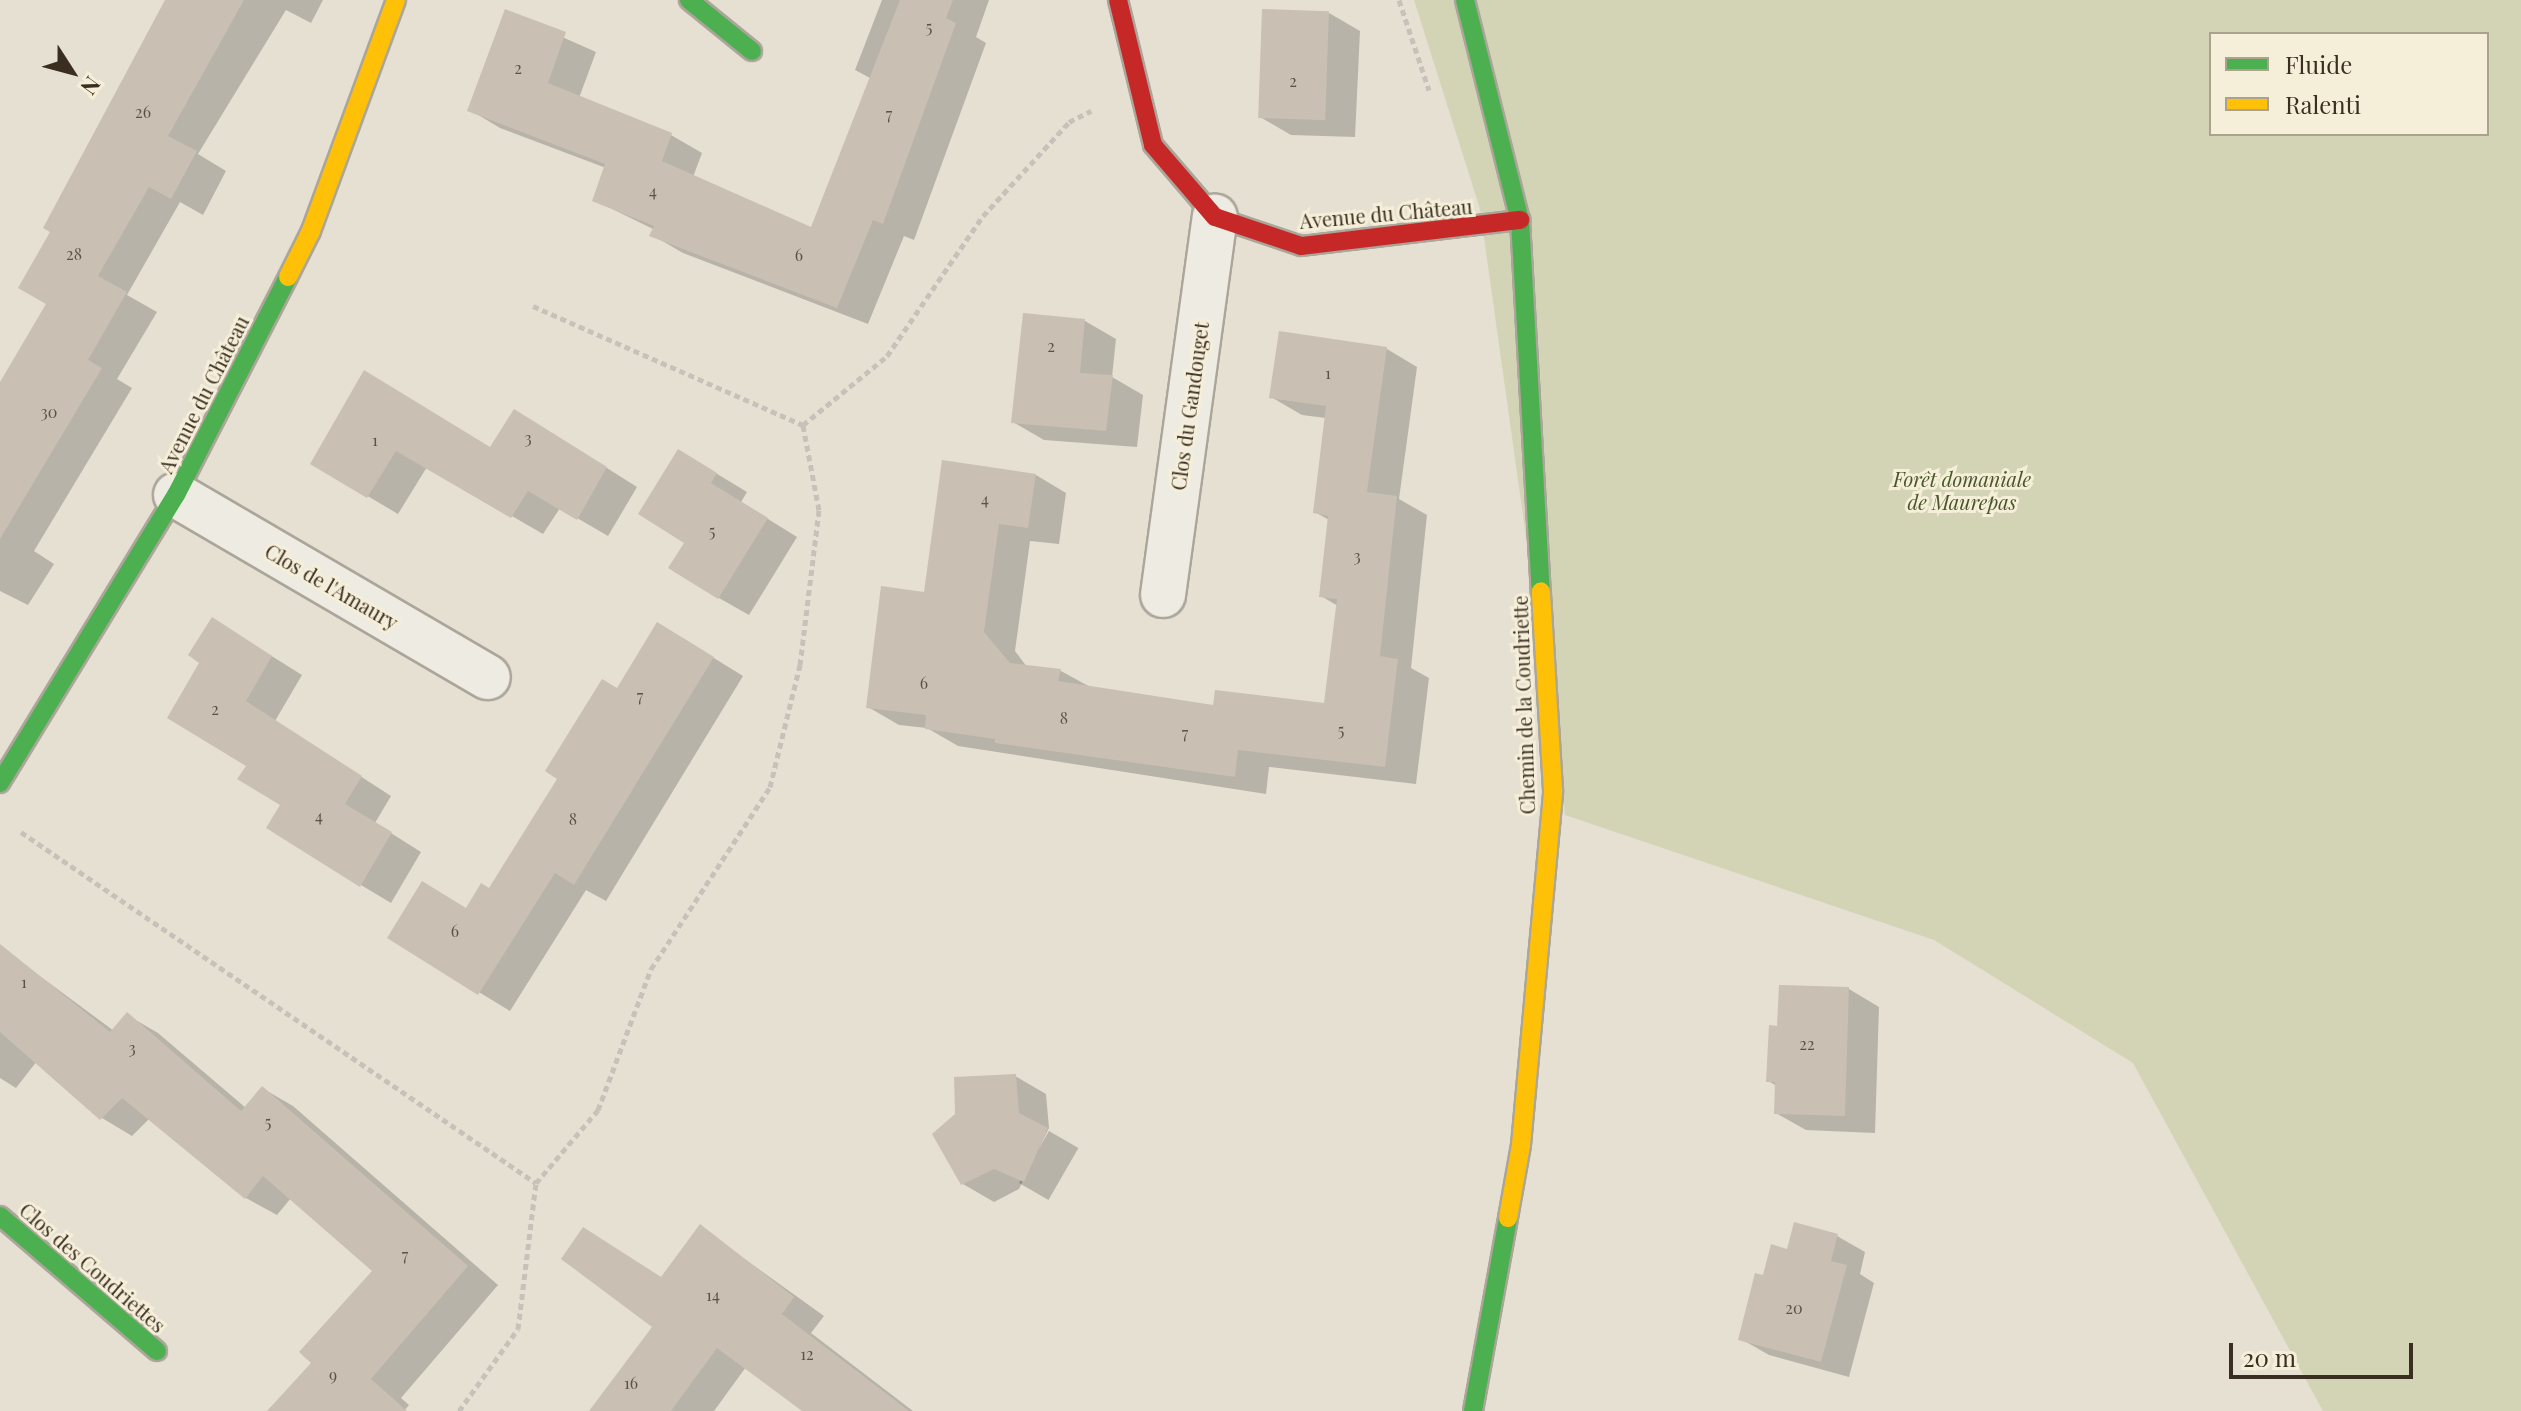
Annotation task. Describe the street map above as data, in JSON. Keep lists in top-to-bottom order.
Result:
{
  "streets": {
    "street": [
      "Avenue du Château",
      "Clos du Gandouget",
      "Clos de l'Amaury",
      "Chemin de la Coudriette",
      "Clos des Coudriettes"
    ]
  },
  "crossings": [
    ["Avenue du Château", "Clos du Gandouget"],
    ["Avenue du Château", "Clos de l'Amaury"],
    ["Avenue du Château", "Chemin de la Coudriette"]
  ],
  "parks": ["Forêt domaniale de Maurepas"],
  "house_numbers": [
    "5",
    "2",
    "2",
    "26",
    "7",
    "4",
    "28",
    "6",
    "2",
    "1",
    "30",
    "3",
    "1",
    "4",
    "5",
    "3",
    "6",
    "7",
    "2",
    "8",
    "5",
    "7",
    "4",
    "8",
    "6",
    "1",
    "22",
    "3",
    "5",
    "7",
    "14",
    "20",
    "12",
    "9",
    "16"
  ],
  "legend": ["Fluide", "Ralenti"],
  "scale_bar": "20 m",
  "north": "bottom right"
}
